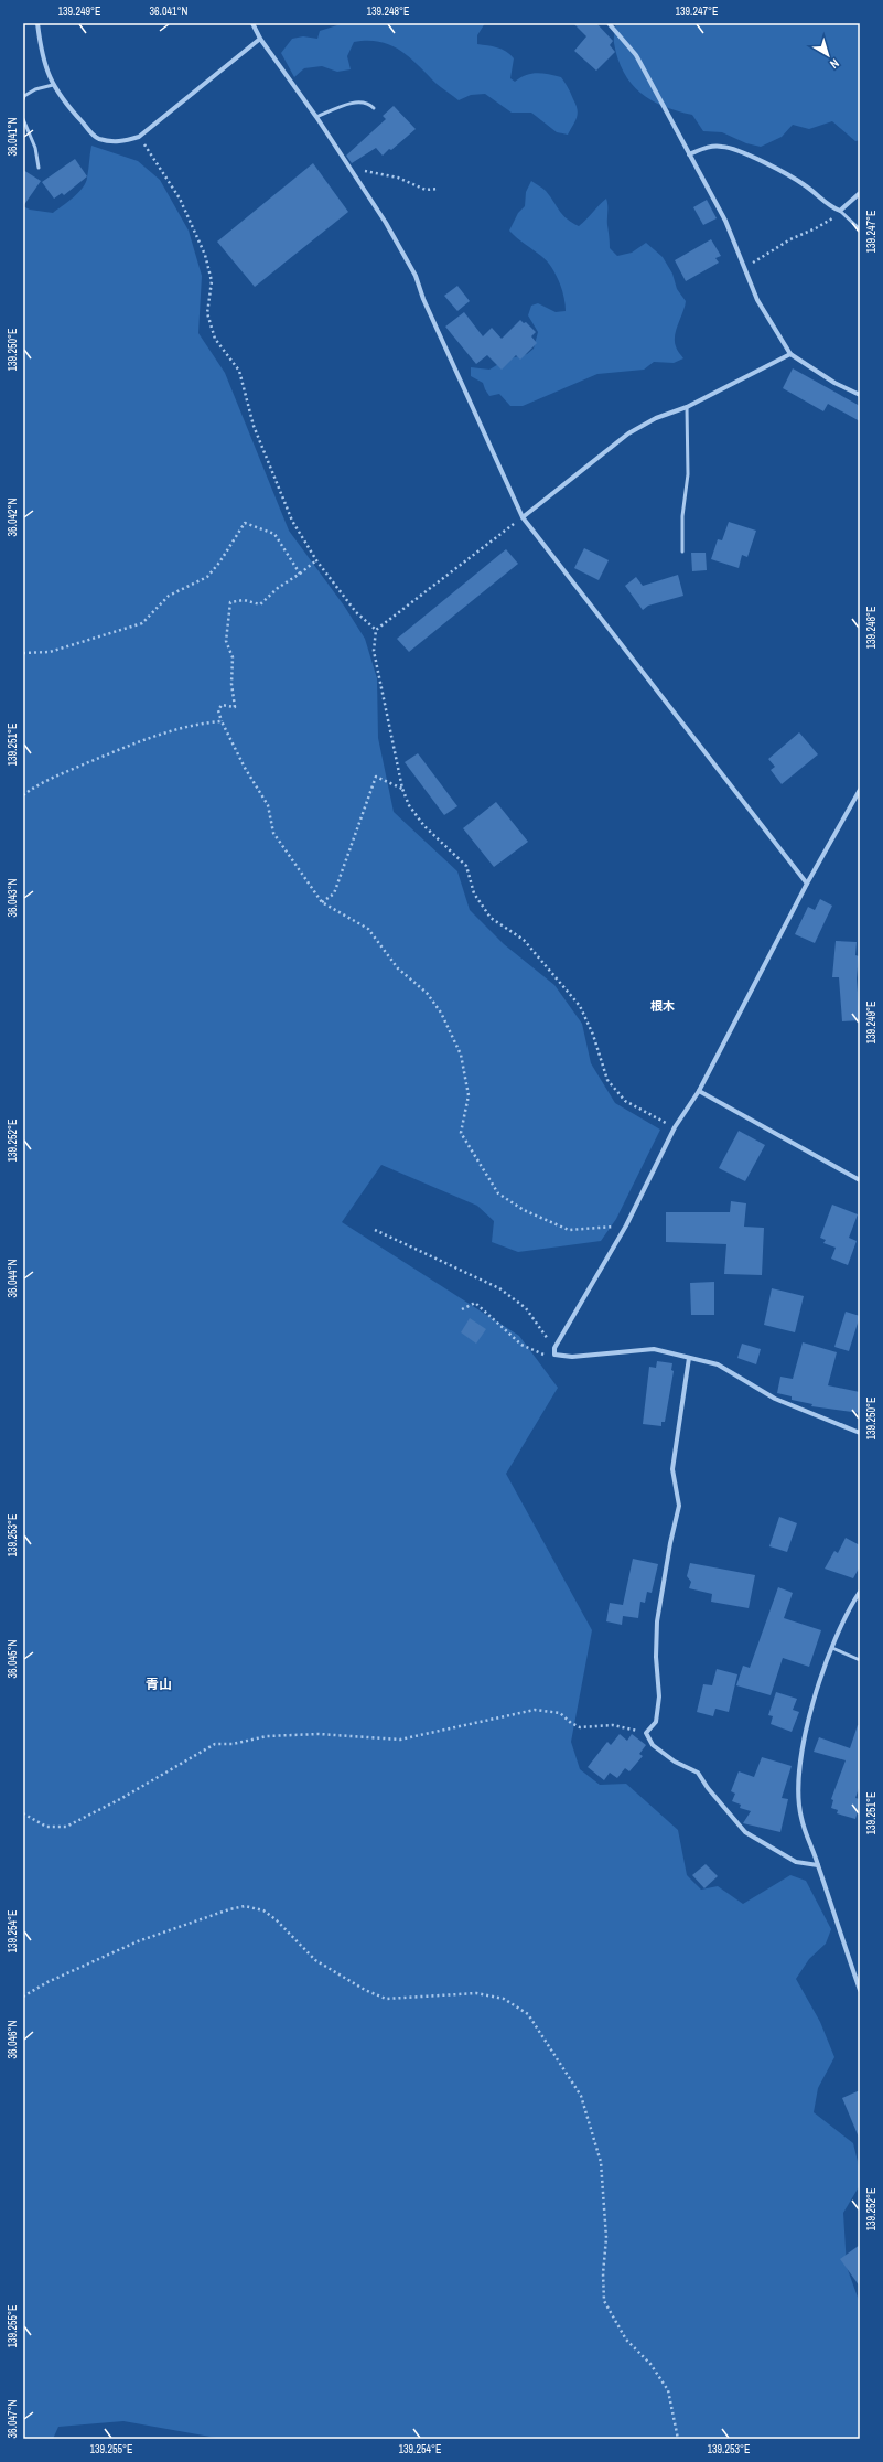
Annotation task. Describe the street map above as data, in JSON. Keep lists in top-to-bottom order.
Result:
{
  "districts": ["根木", "青山"],
  "north": "bottom right",
  "coordinates": [
    "139.249°E",
    "36.041°N",
    "139.248°E",
    "139.247°E",
    "139.250°E",
    "36.042°N",
    "139.251°E",
    "36.043°N",
    "139.252°E",
    "36.044°N",
    "139.253°E",
    "36.045°N",
    "139.254°E",
    "36.046°N",
    "139.255°E",
    "36.047°N"
  ]
}
